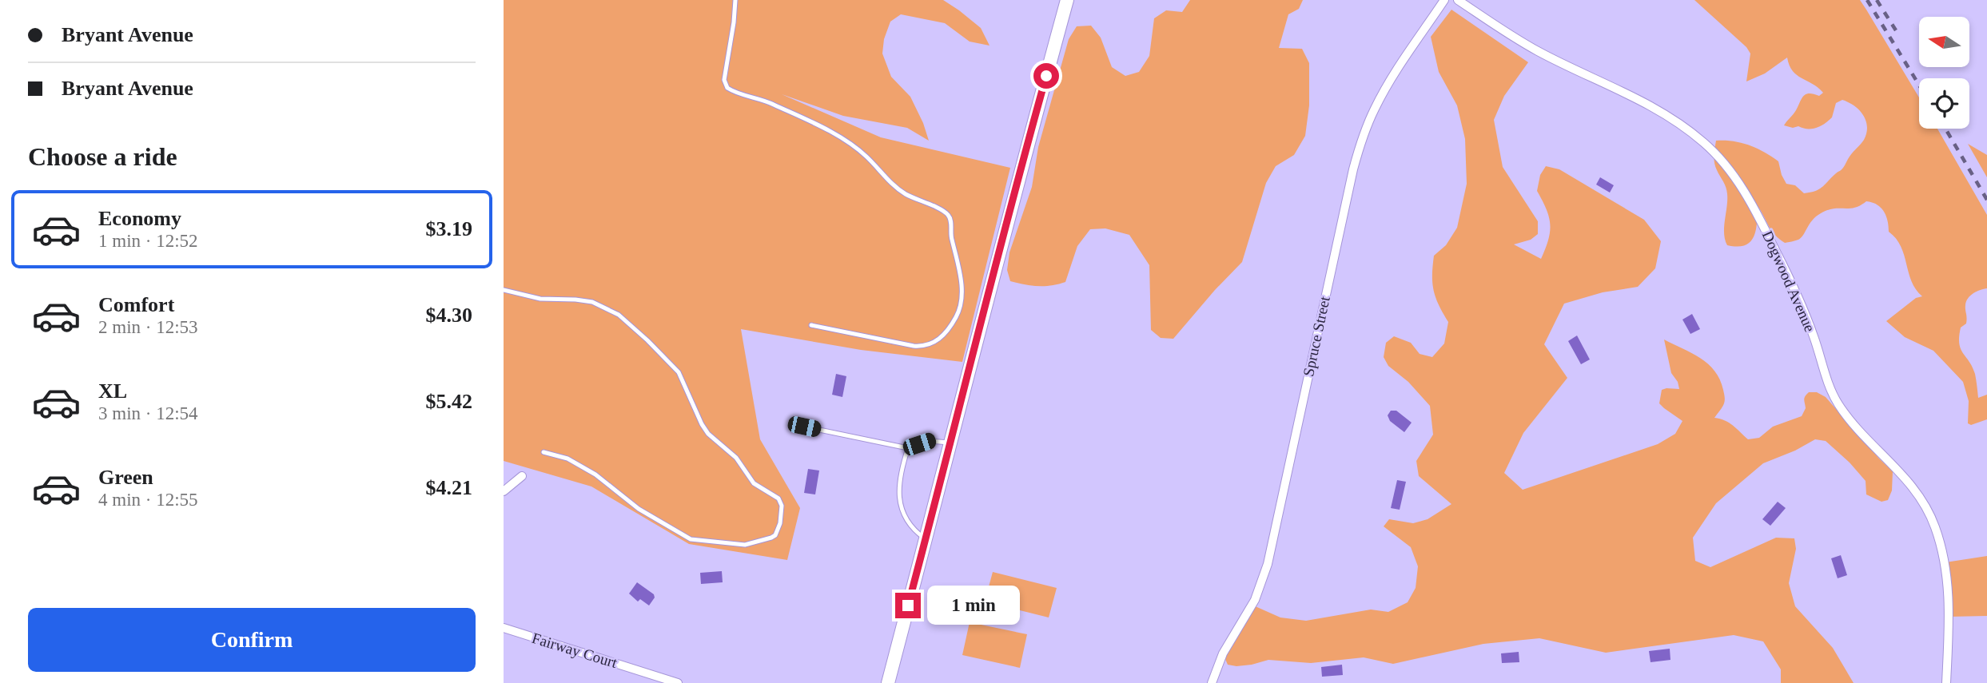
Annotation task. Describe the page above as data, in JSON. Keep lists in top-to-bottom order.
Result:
{
  "streets": {
    "street": ["Dogwood Avenue", "Spruce Street", "Fairway Court"]
  },
  "north": "left",
  "page": {
    "banner": ["Bryant Avenue", "Bryant Avenue"],
    "heading": "Choose a ride",
    "list": [
      {
        "name": "Economy",
        "note": "1 min · 12:52",
        "value": "$3.19"
      },
      {
        "name": "Comfort",
        "note": "2 min · 12:53",
        "value": "$4.30"
      },
      {
        "name": "XL",
        "note": "3 min · 12:54",
        "value": "$5.42"
      },
      {
        "name": "Green",
        "note": "4 min · 12:55",
        "value": "$4.21"
      }
    ],
    "bubble": "1 min",
    "buttons": "Confirm"
  }
}
